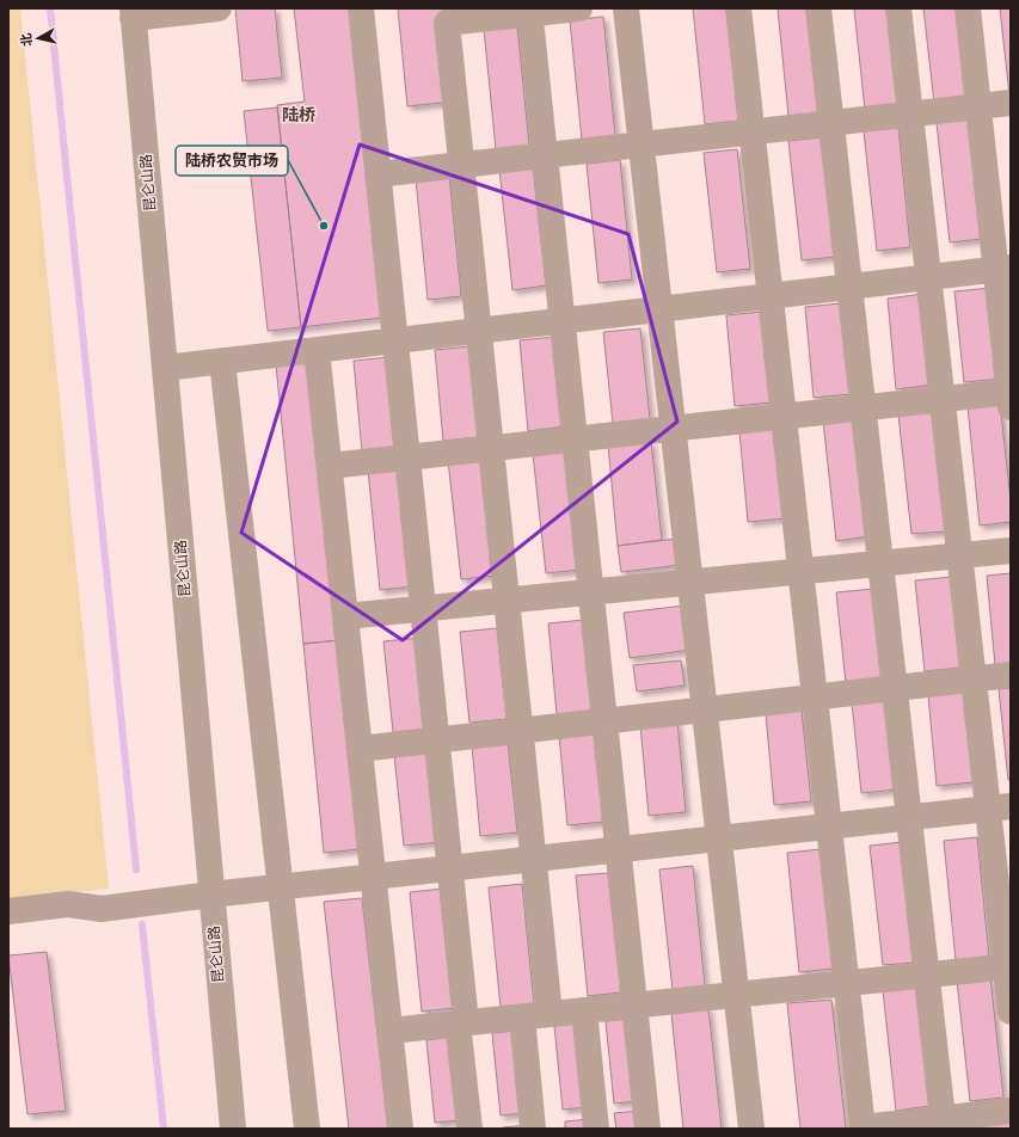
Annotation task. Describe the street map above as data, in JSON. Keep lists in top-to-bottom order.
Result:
{
  "streets": {
    "street": ["昆仑山路"]
  },
  "districts": ["陆桥"],
  "places": ["陆桥农贸市场"],
  "north": "left"
}
